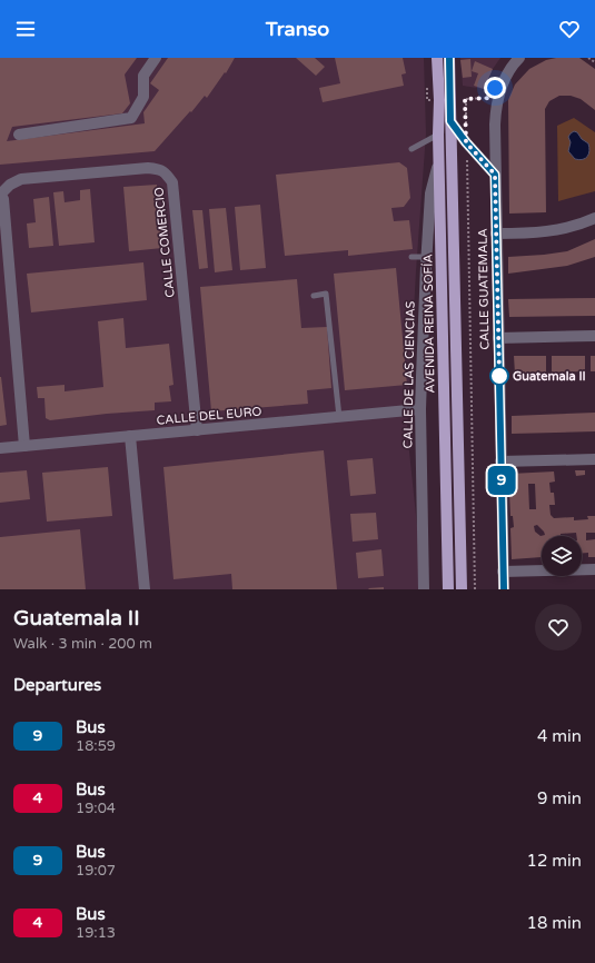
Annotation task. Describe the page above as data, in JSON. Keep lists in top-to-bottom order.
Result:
{
  "streets": {
    "main road": ["AVENIDA REINA SOFÍA"],
    "street": [
      "CALLE COMERCIO",
      "CALLE GUATEMALA",
      "CALLE DE LAS CIENCIAS",
      "CALLE DEL EURO"
    ]
  },
  "crossings": [
    ["CALLE COMERCIO", "CALLE DEL EURO"],
    ["AVENIDA REINA SOFÍA", "CALLE DE LAS CIENCIAS"],
    ["CALLE DE LAS CIENCIAS", "CALLE DEL EURO"]
  ],
  "places": ["Guatemala II"],
  "lines": ["bus line 9"],
  "page": {
    "header": "Transo",
    "on_map": "9",
    "heading": [
      ["Guatemala II", "Walk · 3 min · 200 m"],
      "Departures"
    ],
    "list": [
      {
        "mark": "9",
        "name": "Bus",
        "note": "18:59",
        "value": "4 min"
      },
      {
        "mark": "4",
        "name": "Bus",
        "note": "19:04",
        "value": "9 min"
      },
      {
        "mark": "9",
        "name": "Bus",
        "note": "19:07",
        "value": "12 min"
      },
      {
        "mark": "4",
        "name": "Bus",
        "note": "19:13",
        "value": "18 min"
      }
    ]
  }
}
